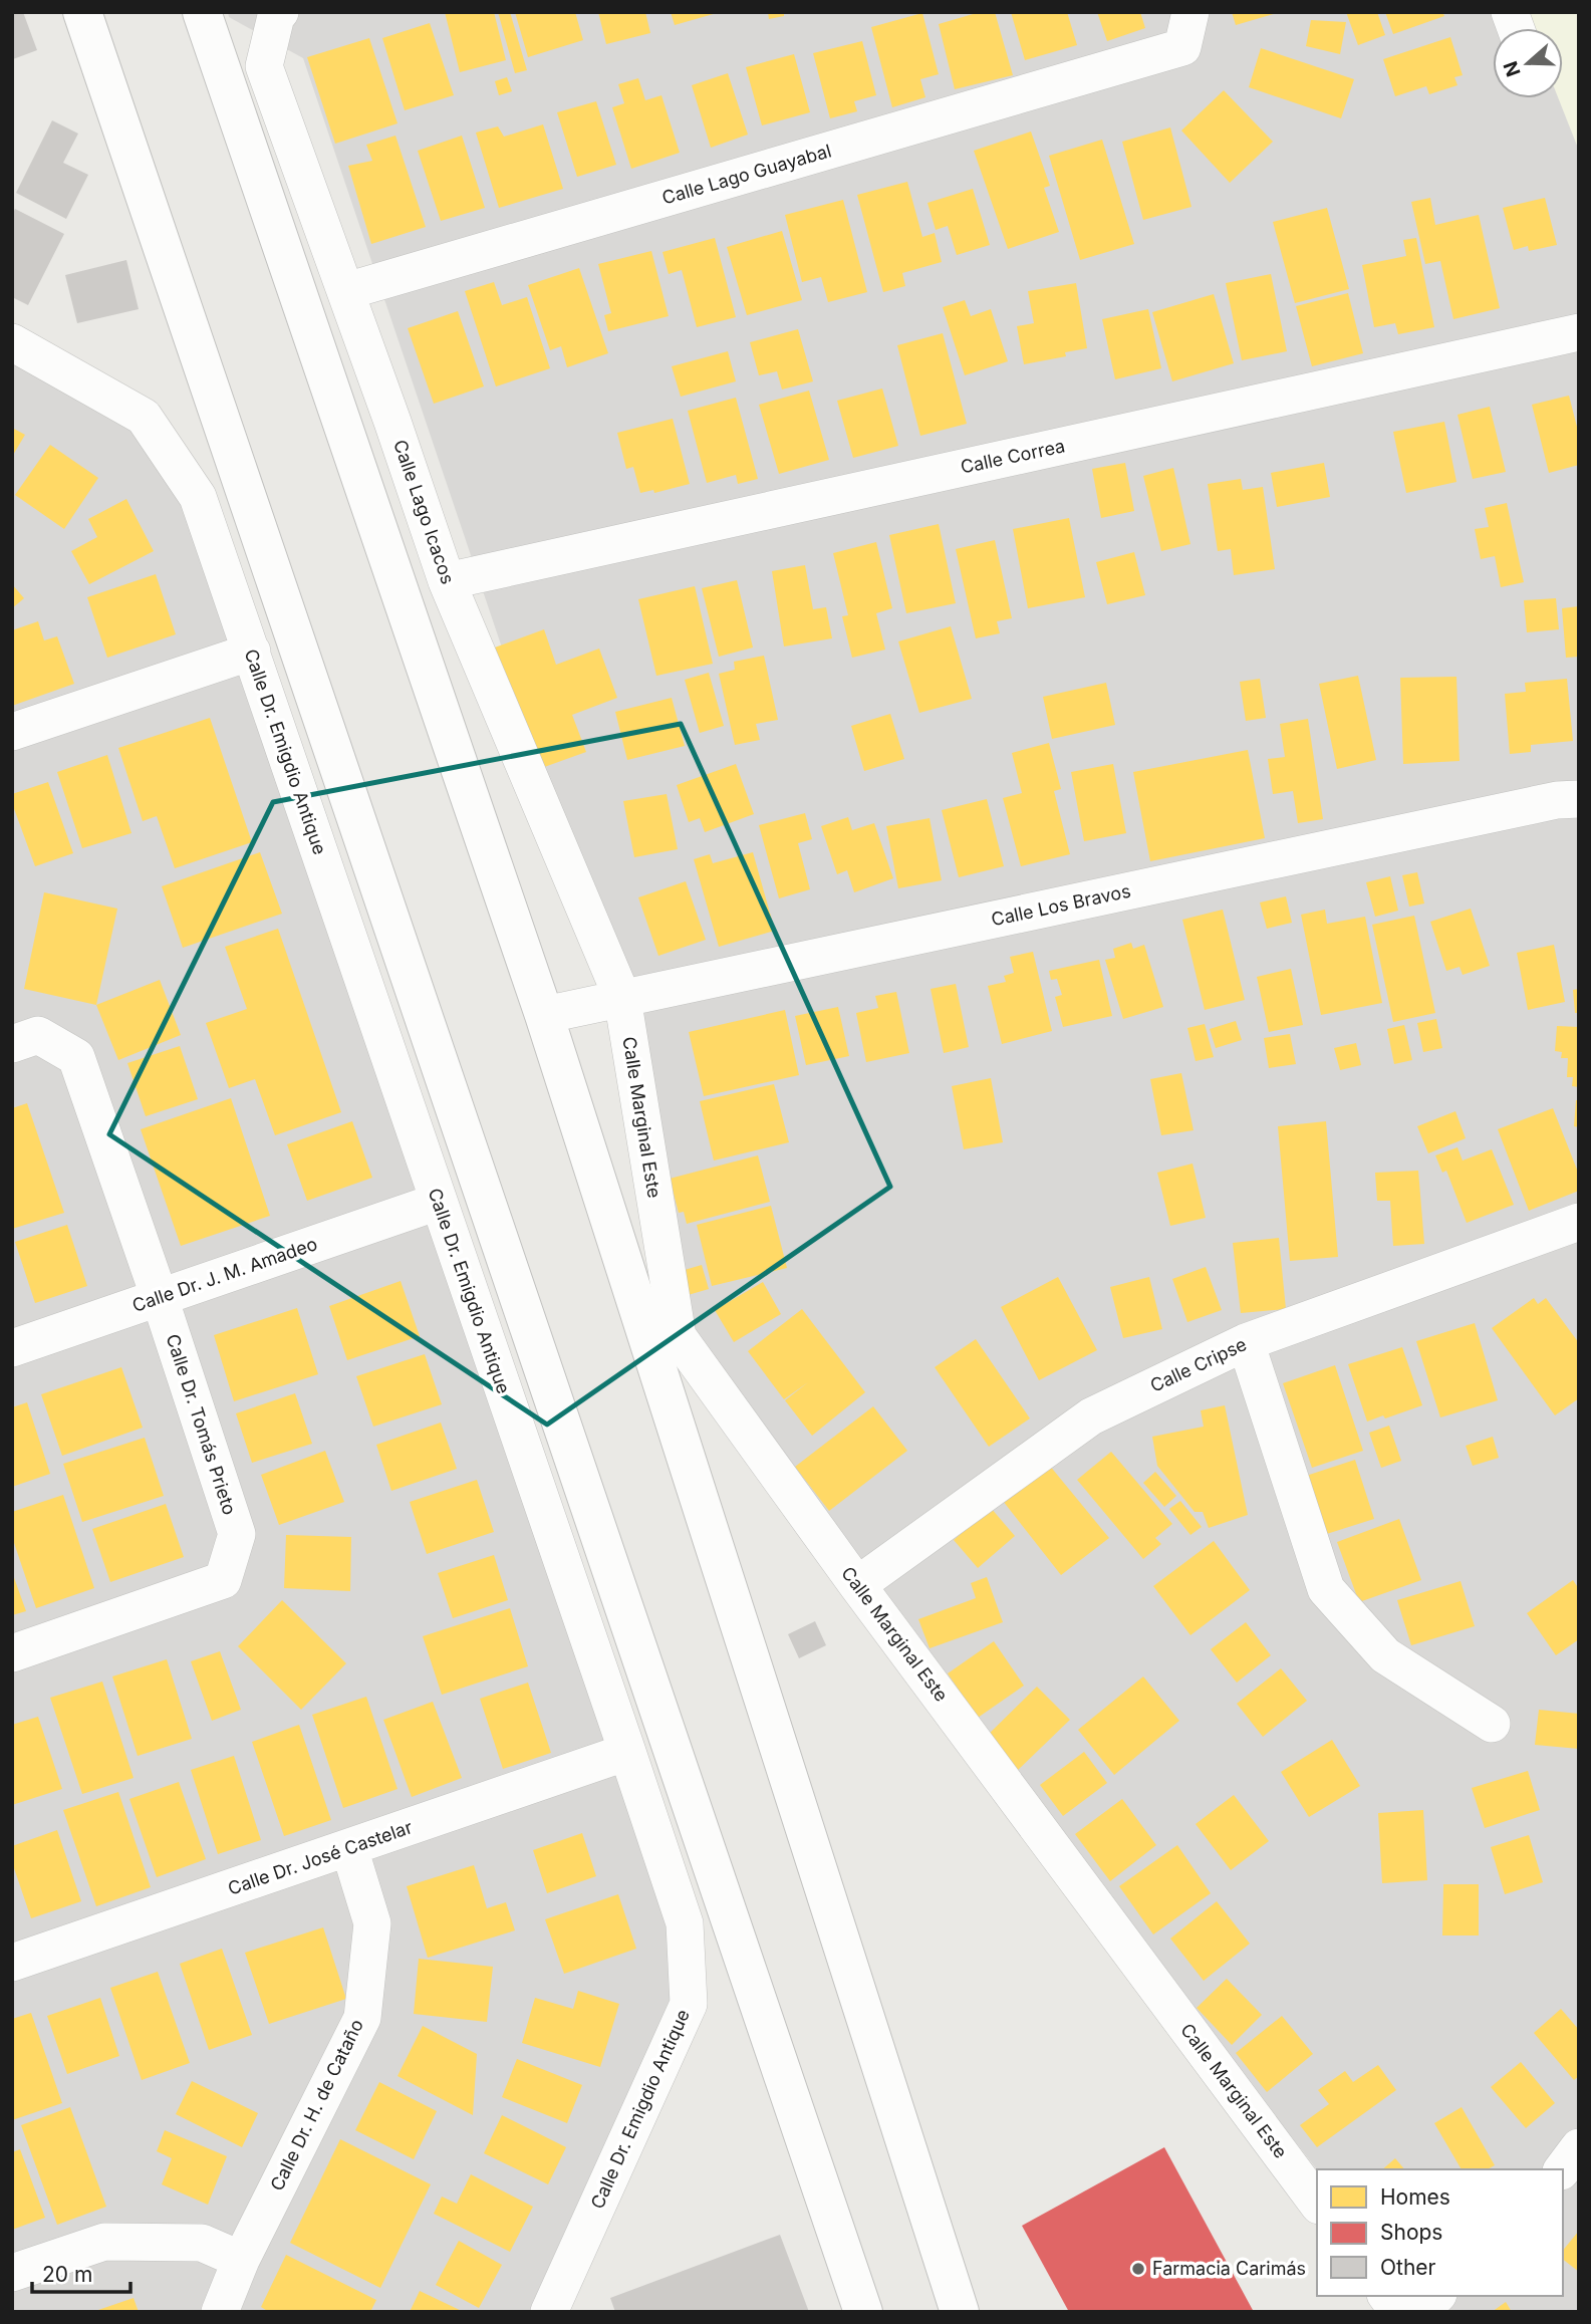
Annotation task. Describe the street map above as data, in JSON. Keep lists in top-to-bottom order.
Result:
{
  "streets": {
    "street": [
      "Calle Lago Guayabal",
      "Calle Correa",
      "Calle Lago Icacos",
      "Calle Dr. Emigdio Antique",
      "Calle Los Bravos",
      "Calle Marginal Este",
      "Calle Dr. J. M. Amadeo",
      "Calle Cripse",
      "Calle Dr. Tomás Prieto",
      "Calle Dr. José Castelar",
      "Calle Dr. H. de Cataño"
    ]
  },
  "crossings": [
    ["Calle Lago Guayabal", "Calle Lago Icacos"],
    ["Calle Correa", "Calle Lago Icacos"],
    ["Calle Lago Icacos", "Calle Los Bravos"],
    ["Calle Lago Icacos", "Calle Marginal Este"],
    ["Calle Dr. Emigdio Antique", "Calle Dr. J. M. Amadeo"],
    ["Calle Dr. Emigdio Antique", "Calle Dr. José Castelar"],
    ["Calle Los Bravos", "Calle Marginal Este"],
    ["Calle Marginal Este", "Calle Cripse"],
    ["Calle Dr. J. M. Amadeo", "Calle Dr. Tomás Prieto"],
    ["Calle Dr. José Castelar", "Calle Dr. H. de Cataño"]
  ],
  "places": ["Farmacia Carimás"],
  "legend": ["Homes", "Shops", "Other"],
  "scale_bar": "20 m",
  "north": "left"
}
